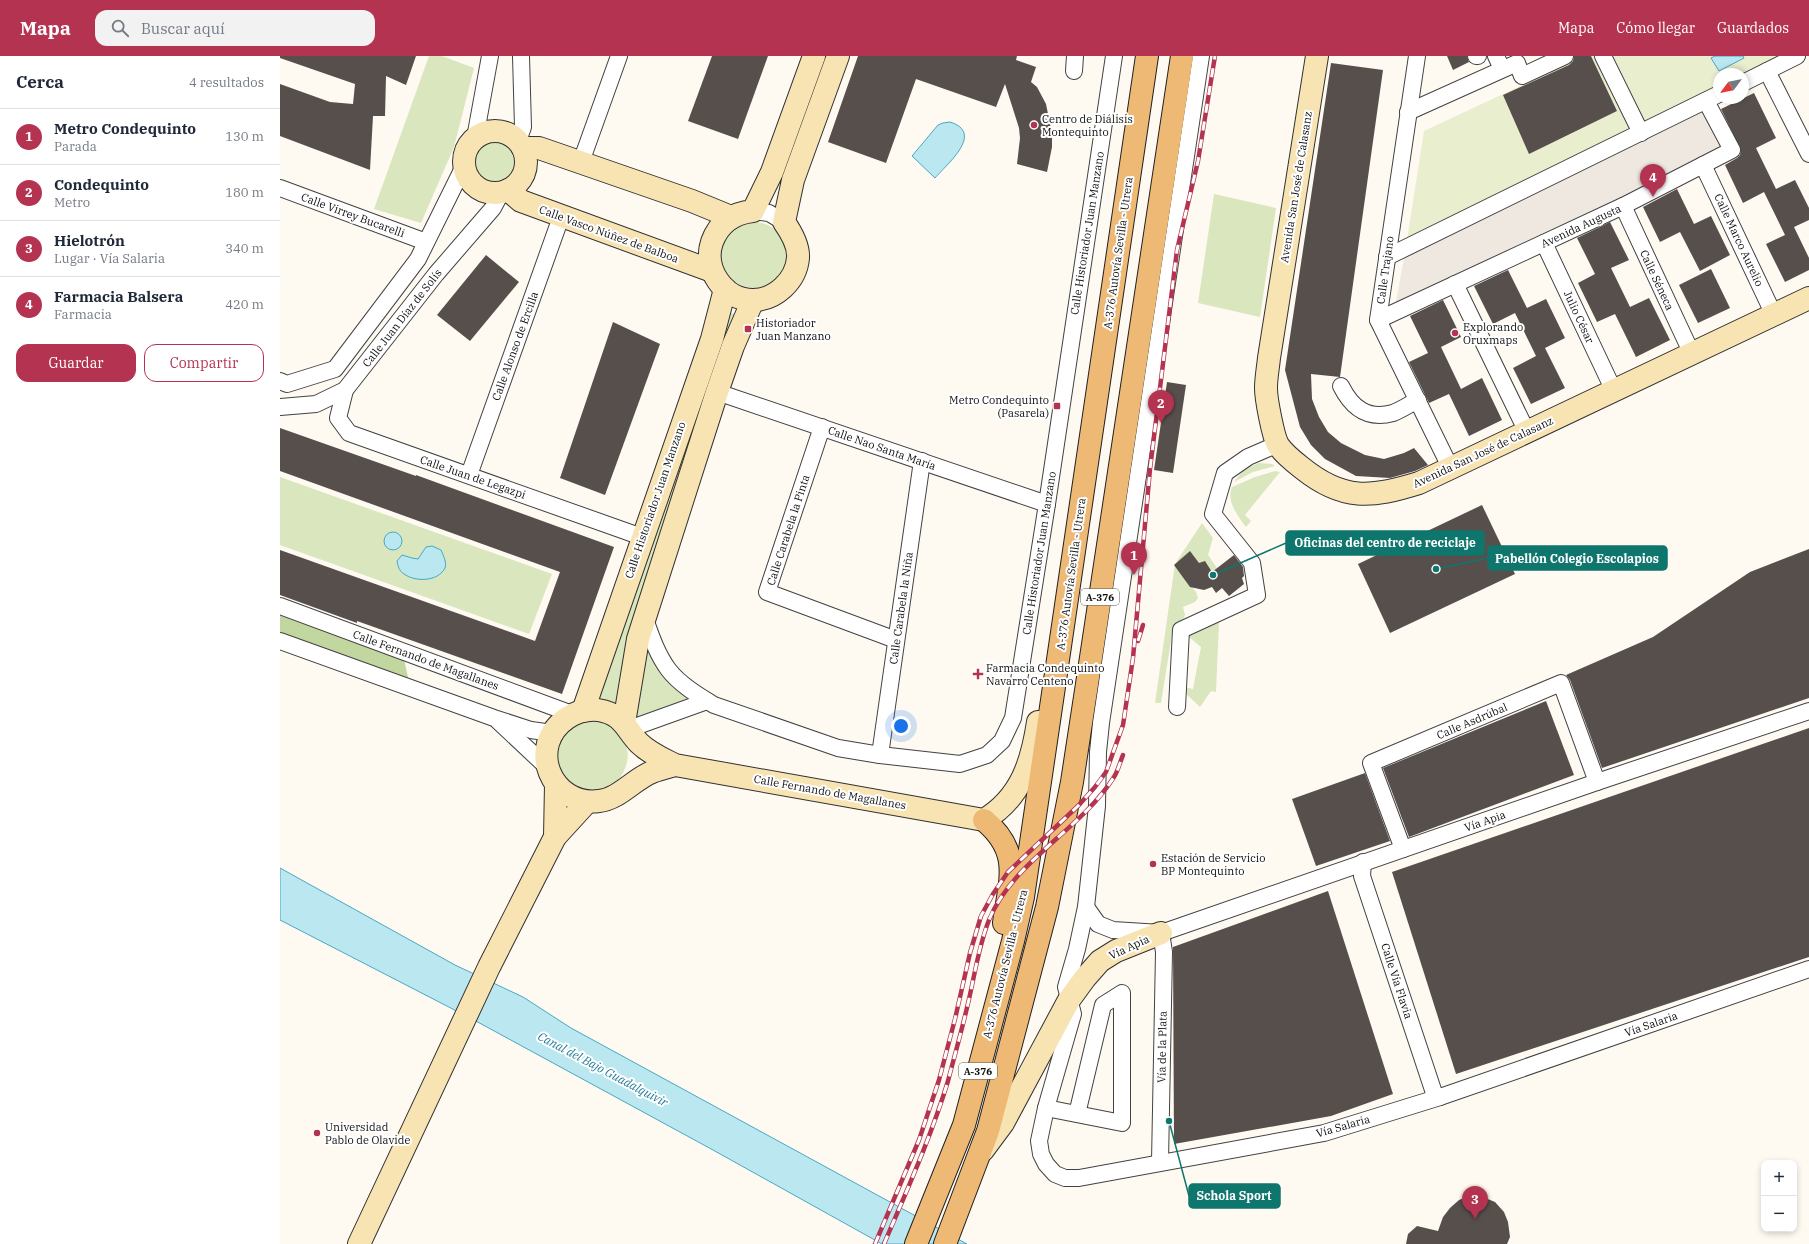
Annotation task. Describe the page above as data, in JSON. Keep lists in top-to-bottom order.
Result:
{
  "streets": {
    "main road": ["A-376 Autovía Sevilla - Utrera", "A-376"],
    "street": [
      "Avenida San José de Calasanz",
      "Calle Virrey Bucarelli",
      "Avenida Augusta",
      "Calle Historiador Juan Manzano",
      "Calle Vasco Núñez de Balboa",
      "Calle Marco Aurelio",
      "Calle Trajano",
      "Calle Séneca",
      "Julio César",
      "Calle Juan Díaz de Solís",
      "Calle Alonso de Ercilla",
      "Calle Nao Santa María",
      "Calle Juan de Legazpi",
      "Calle Carabela la Pinta",
      "Calle Carabela la Niña",
      "Calle Fernando de Magallanes",
      "Calle Asdrúbal",
      "Vía Apia",
      "Calle Vía Flavia",
      "Vía Salaria",
      "Vía de la Plata"
    ]
  },
  "crossings": [
    ["Avenida San José de Calasanz", "Calle Marco Aurelio"],
    ["Avenida San José de Calasanz", "Calle Trajano"],
    ["Avenida San José de Calasanz", "Calle Séneca"],
    ["Avenida San José de Calasanz", "Julio César"],
    ["Calle Virrey Bucarelli", "Calle Juan Díaz de Solís"],
    ["Avenida Augusta", "Calle Marco Aurelio"],
    ["Avenida Augusta", "Calle Trajano"],
    ["Avenida Augusta", "Calle Séneca"],
    ["Avenida Augusta", "Julio César"],
    ["Calle Historiador Juan Manzano", "Calle Vasco Núñez de Balboa"],
    ["Calle Historiador Juan Manzano", "Calle Nao Santa María"],
    ["Calle Historiador Juan Manzano", "Calle Juan de Legazpi"],
    ["Calle Historiador Juan Manzano", "Calle Carabela la Niña"],
    ["Calle Historiador Juan Manzano", "Calle Fernando de Magallanes"],
    ["Calle Vasco Núñez de Balboa", "Calle Juan Díaz de Solís"],
    ["Calle Vasco Núñez de Balboa", "Calle Alonso de Ercilla"],
    ["Calle Juan Díaz de Solís", "Calle Juan de Legazpi"],
    ["Calle Alonso de Ercilla", "Calle Juan de Legazpi"],
    ["Calle Nao Santa María", "Calle Carabela la Pinta"],
    ["Calle Nao Santa María", "Calle Carabela la Niña"],
    ["Calle Carabela la Pinta", "Calle Carabela la Niña"],
    ["A-376", "Vía Apia"],
    ["Calle Asdrúbal", "Vía Apia"],
    ["Vía Apia", "Calle Vía Flavia"],
    ["Vía Apia", "Vía Salaria"],
    ["Vía Apia", "Vía de la Plata"],
    ["Calle Vía Flavia", "Vía Salaria"],
    ["Vía Salaria", "Vía de la Plata"]
  ],
  "water": ["Canal del Bajo Guadalquivir"],
  "places": {
    "other": [
      "Centro de Diálisis Montequinto",
      "Explorando Oruxmaps",
      "Pabellón Colegio Escolapios",
      "Oficinas del centro de reciclaje",
      "Estación de Servicio BP Montequinto",
      "Schola Sport",
      "Universidad Pablo de Olavide"
    ],
    "transit": ["Historiador Juan Manzano", "Metro Condequinto (Pasarela)"],
    "health": ["Farmacia Condequinto Navarro Centeno"]
  },
  "north": "bottom left",
  "page": {
    "header": "Mapa",
    "search": "Buscar aquí",
    "nav": ["Mapa", "Cómo llegar", "Guardados"],
    "heading": ["Cerca", "4 resultados"],
    "list": [
      {
        "mark": "1",
        "name": "Metro Condequinto",
        "note": "Parada",
        "value": "130 m"
      },
      {
        "mark": "2",
        "name": "Condequinto",
        "note": "Metro",
        "value": "180 m"
      },
      {
        "mark": "3",
        "name": "Hielotrón",
        "note": "Lugar · Vía Salaria",
        "value": "340 m"
      },
      {
        "mark": "4",
        "name": "Farmacia Balsera",
        "note": "Farmacia",
        "value": "420 m"
      }
    ],
    "pins": [
      "4",
      "2",
      "1",
      "3"
    ],
    "buttons": ["Guardar", "Compartir"],
    "map_buttons": ["+", "−"]
  }
}
